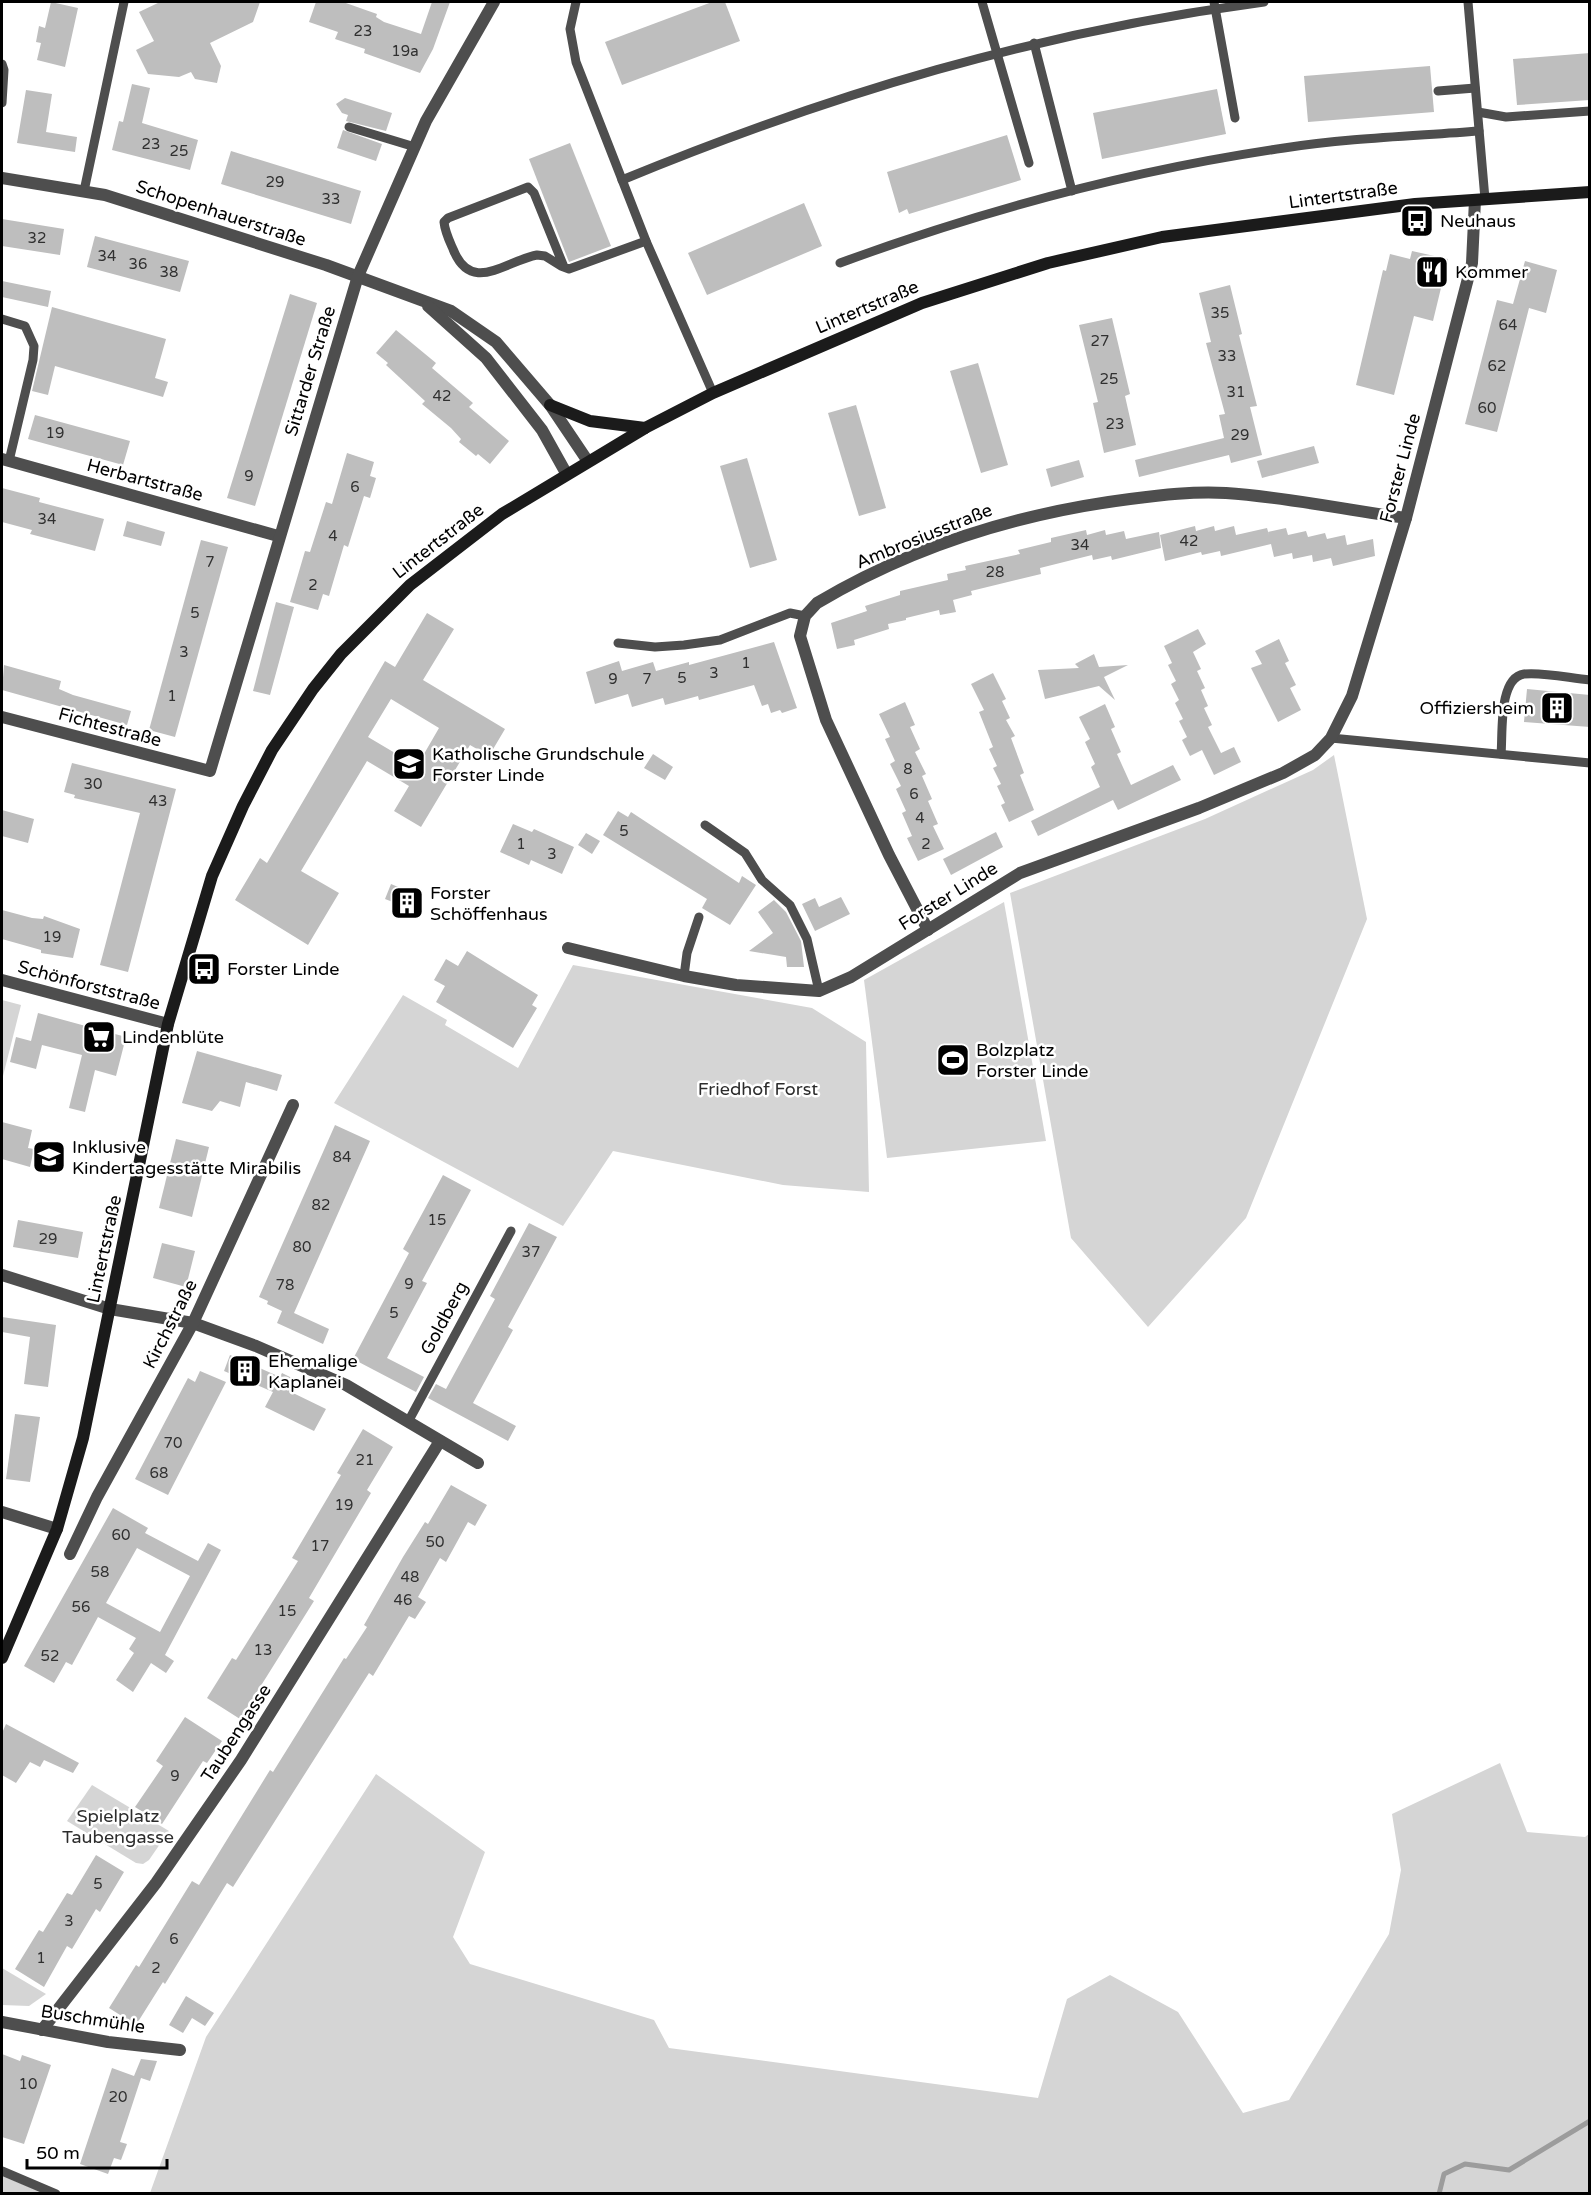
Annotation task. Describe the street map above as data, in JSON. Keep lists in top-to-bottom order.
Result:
{
  "streets": {
    "main road": ["Lintertstraße"],
    "street": [
      "Schopenhauerstraße",
      "Sittarder Straße",
      "Forster Linde",
      "Herbartstraße",
      "Ambrosiusstraße",
      "Fichtestraße",
      "Schönforststraße",
      "Kirchstraße",
      "Taubengasse",
      "Buschmühle"
    ],
    "lane": ["Goldberg"]
  },
  "crossings": [
    ["Lintertstraße", "Schopenhauerstraße"],
    ["Lintertstraße", "Forster Linde"],
    ["Lintertstraße", "Schönforststraße"],
    ["Schopenhauerstraße", "Sittarder Straße"],
    ["Sittarder Straße", "Herbartstraße"],
    ["Sittarder Straße", "Fichtestraße"],
    ["Forster Linde", "Ambrosiusstraße"],
    ["Taubengasse", "Buschmühle"]
  ],
  "parks": ["Friedhof Forst", "Spielplatz Taubengasse"],
  "places": {
    "bus stop": ["Neuhaus", "Forster Linde"],
    "restaurant": ["Kommer"],
    "building": ["Offiziersheim", "Forster Schöffenhaus", "Ehemalige Kaplanei"],
    "school or university": ["Katholische Grundschule Forster Linde", "Inklusive Kindertagesstätte Mirabilis"],
    "supermarket": ["Lindenblüte"],
    "sports": ["Bolzplatz Forster Linde"]
  },
  "house_numbers": [
    "23",
    "19a",
    "23",
    "25",
    "29",
    "33",
    "32",
    "34",
    "36",
    "38",
    "35",
    "64",
    "27",
    "33",
    "62",
    "25",
    "31",
    "42",
    "60",
    "23",
    "19",
    "29",
    "9",
    "6",
    "34",
    "4",
    "42",
    "34",
    "7",
    "28",
    "2",
    "5",
    "3",
    "1",
    "3",
    "5",
    "9",
    "7",
    "1",
    "8",
    "30",
    "6",
    "43",
    "4",
    "5",
    "1",
    "2",
    "3",
    "19",
    "84",
    "82",
    "15",
    "29",
    "80",
    "37",
    "9",
    "78",
    "5",
    "70",
    "21",
    "68",
    "19",
    "60",
    "50",
    "17",
    "58",
    "48",
    "46",
    "56",
    "15",
    "13",
    "52",
    "9",
    "5",
    "3",
    "6",
    "1",
    "2",
    "10",
    "20"
  ],
  "scale_bar": "50 m"
}
